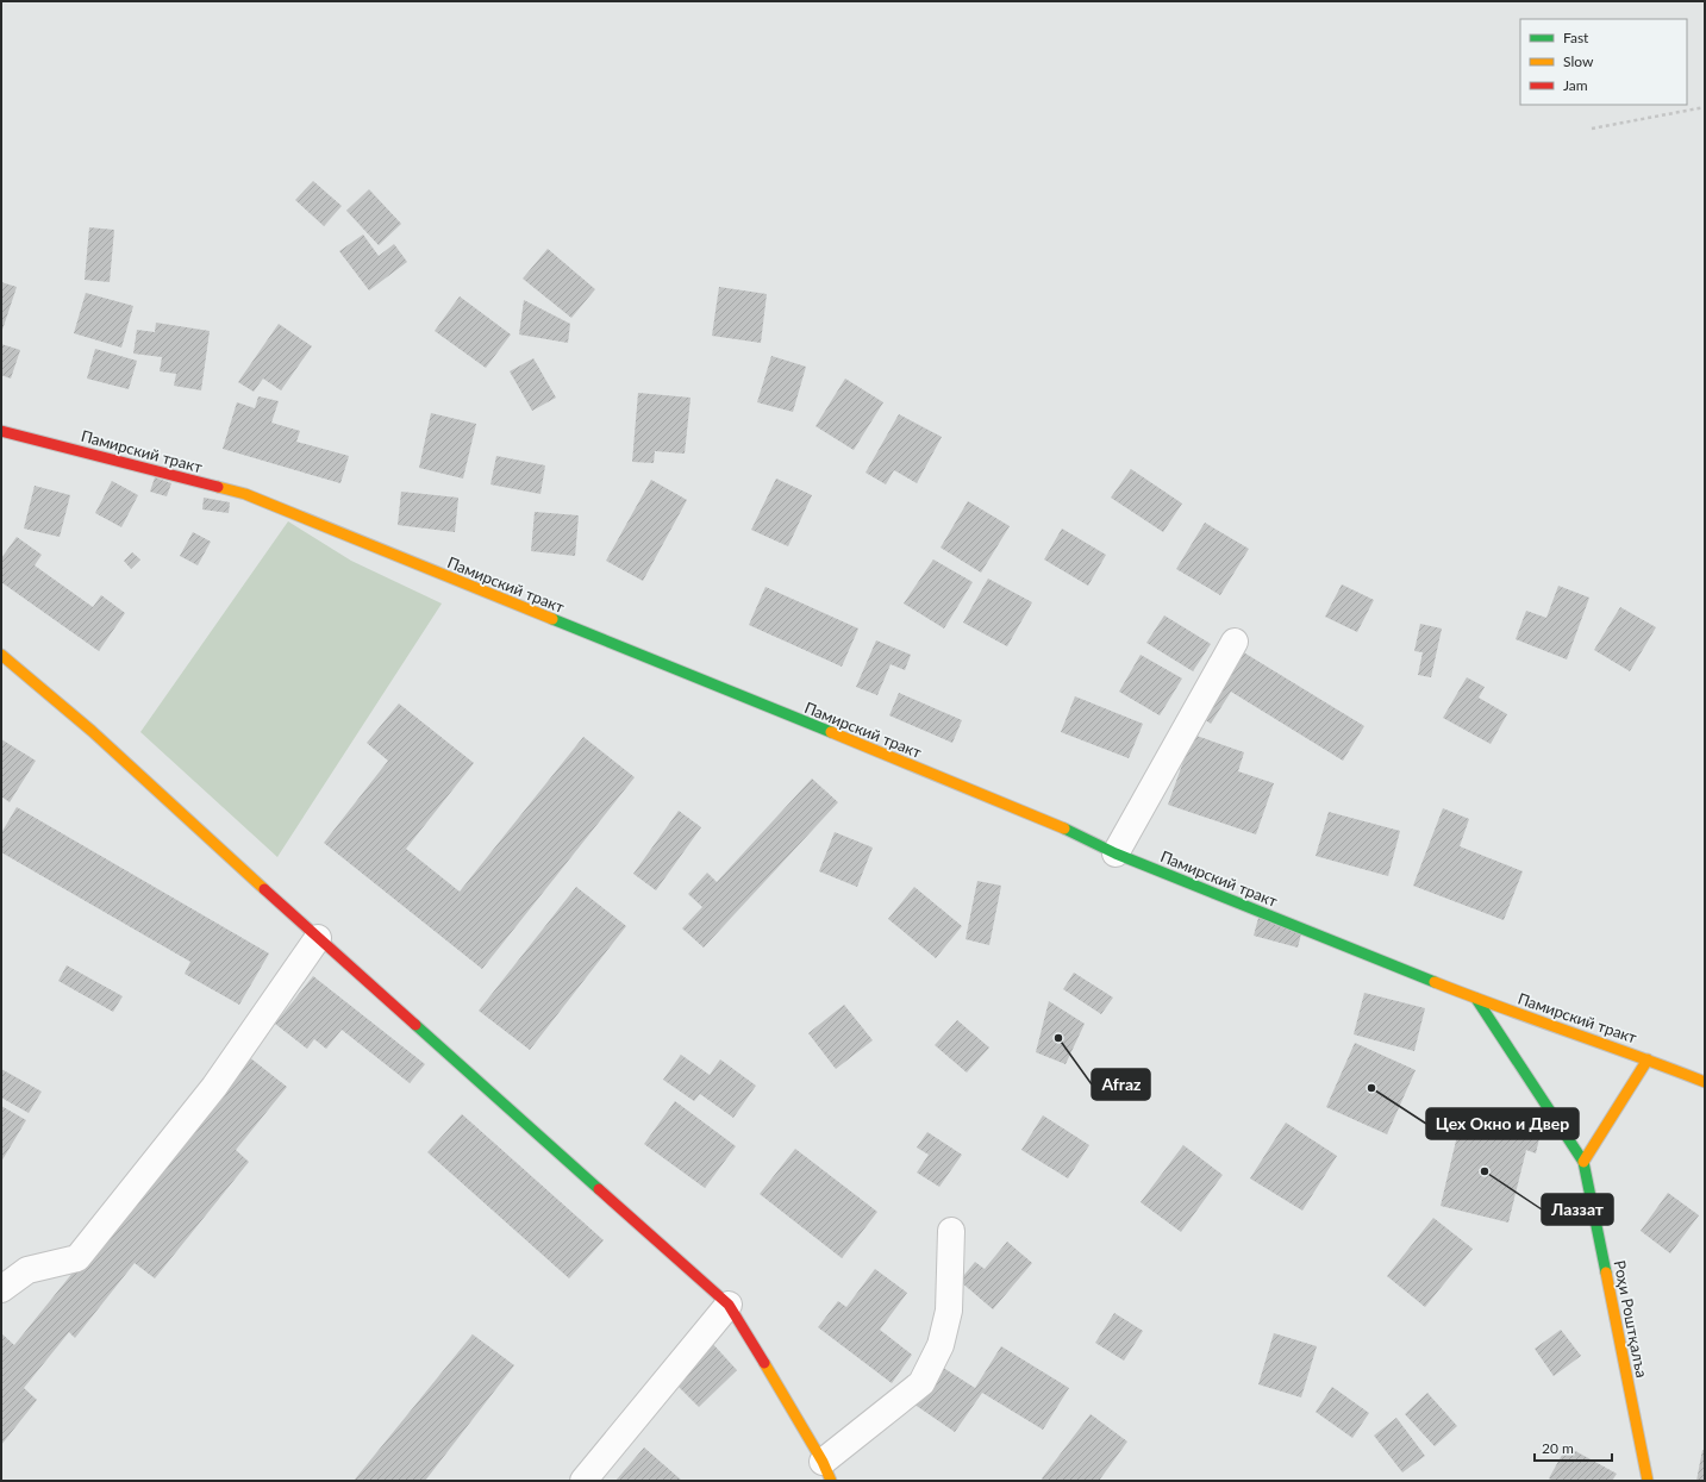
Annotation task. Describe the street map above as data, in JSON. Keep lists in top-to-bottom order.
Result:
{
  "streets": {
    "main road": ["Памирский тракт", "Роҳи Роштқалъа"]
  },
  "crossings": [
    ["Памирский тракт", "Роҳи Роштқалъа"]
  ],
  "places": ["Afraz", "Цех Окно и Двер", "Лаззат"],
  "legend": ["Fast", "Slow", "Jam"],
  "scale_bar": "20 m"
}
